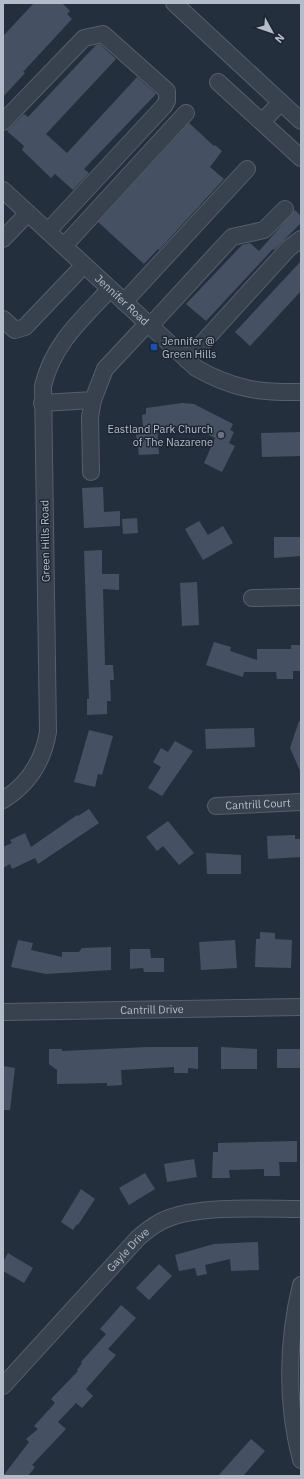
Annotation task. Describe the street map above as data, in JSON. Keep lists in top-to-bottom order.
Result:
{
  "streets": {
    "street": [
      "Jennifer Road",
      "Green Hills Road",
      "Cantrill Court",
      "Cantrill Drive",
      "Gayle Drive"
    ]
  },
  "crossings": [
    ["Jennifer Road", "Green Hills Road"]
  ],
  "places": {
    "transit": ["Jennifer @ Green Hills"],
    "other": ["Eastland Park Church of The Nazarene"]
  },
  "north": "bottom right"
}
